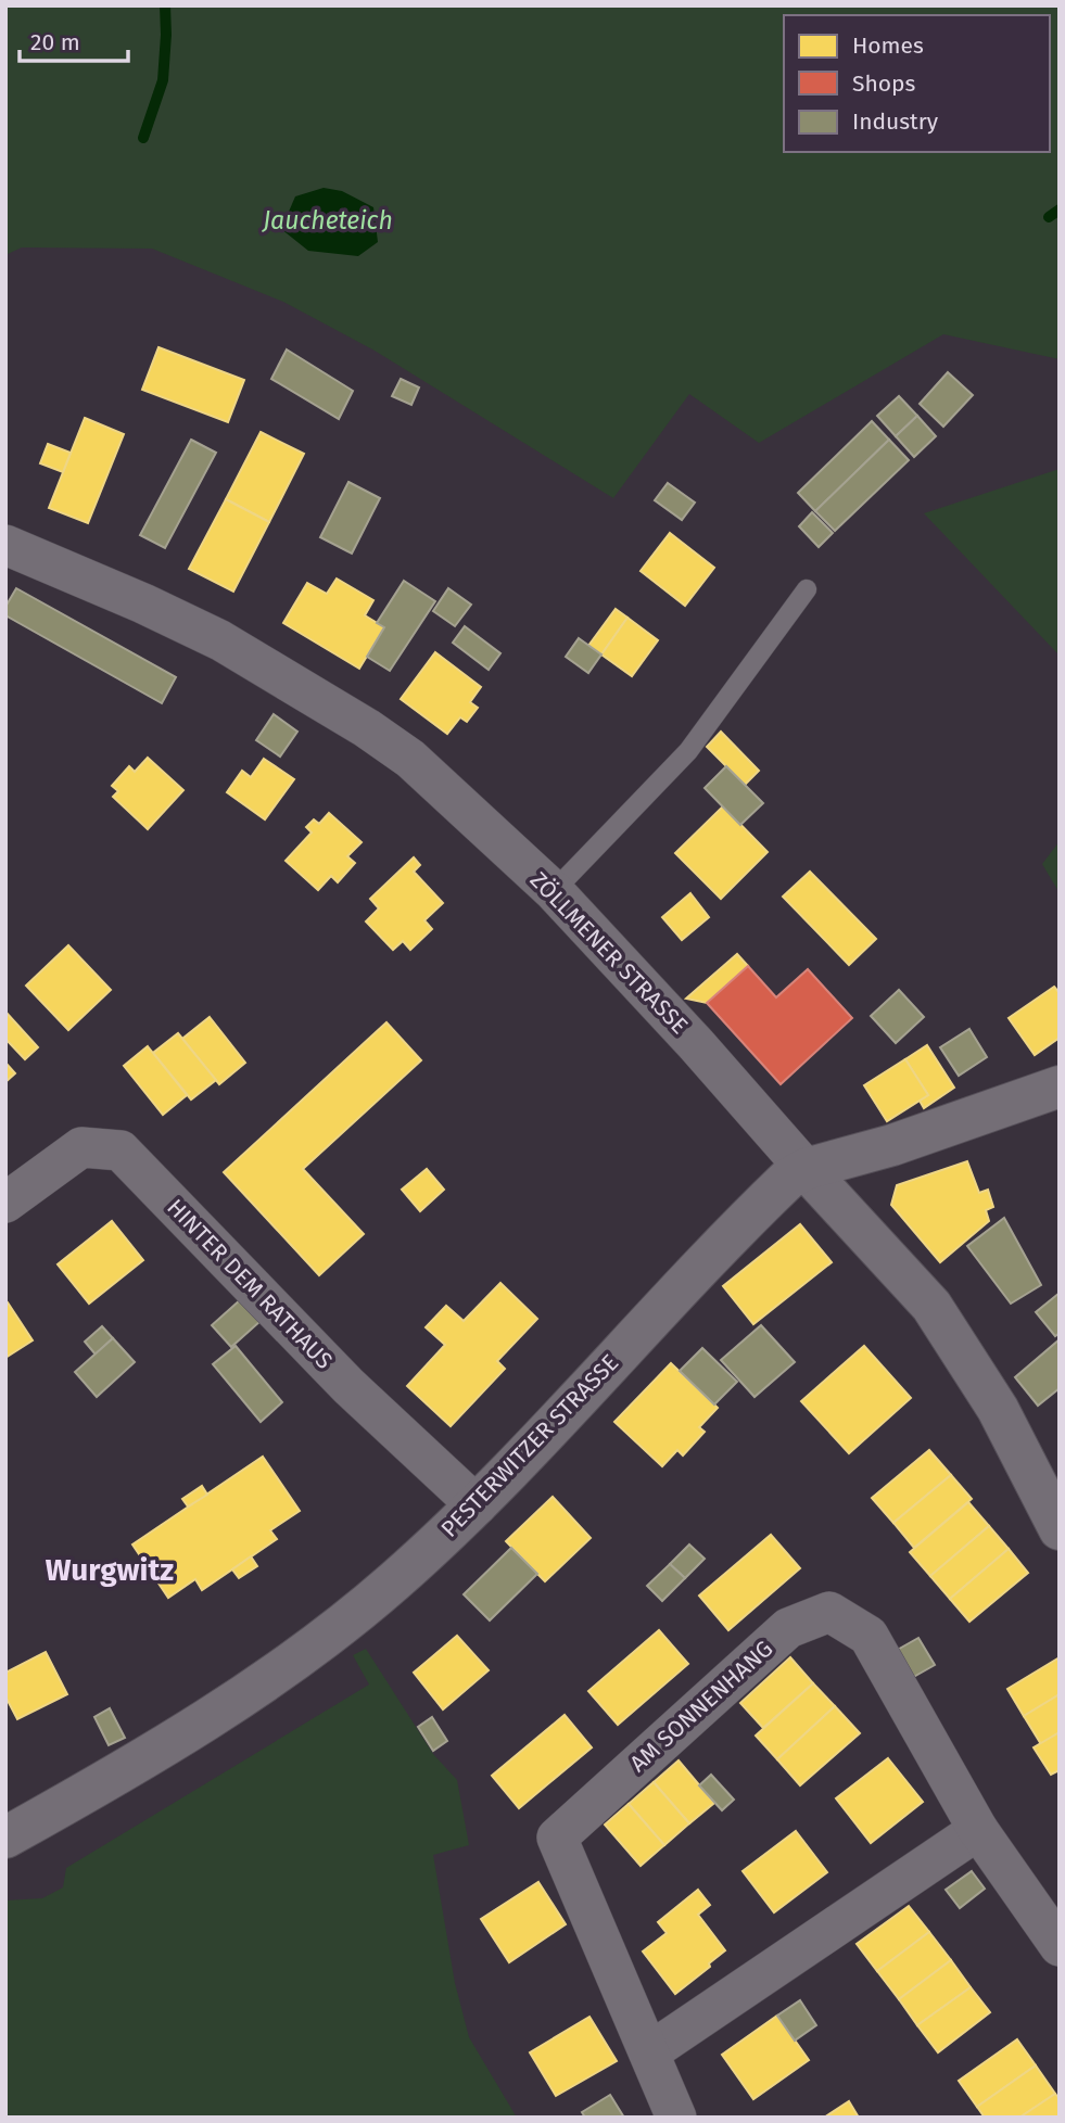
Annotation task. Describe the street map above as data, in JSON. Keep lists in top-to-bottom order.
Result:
{
  "streets": {
    "street": [
      "ZÖLLMENER STRASSE",
      "HINTER DEM RATHAUS",
      "PESTERWITZER STRASSE",
      "AM SONNENHANG"
    ]
  },
  "crossings": [
    ["ZÖLLMENER STRASSE", "PESTERWITZER STRASSE"],
    ["HINTER DEM RATHAUS", "PESTERWITZER STRASSE"]
  ],
  "districts": ["Wurgwitz"],
  "water": ["Jaucheteich"],
  "legend": ["Homes", "Shops", "Industry"],
  "scale_bar": "20 m"
}
